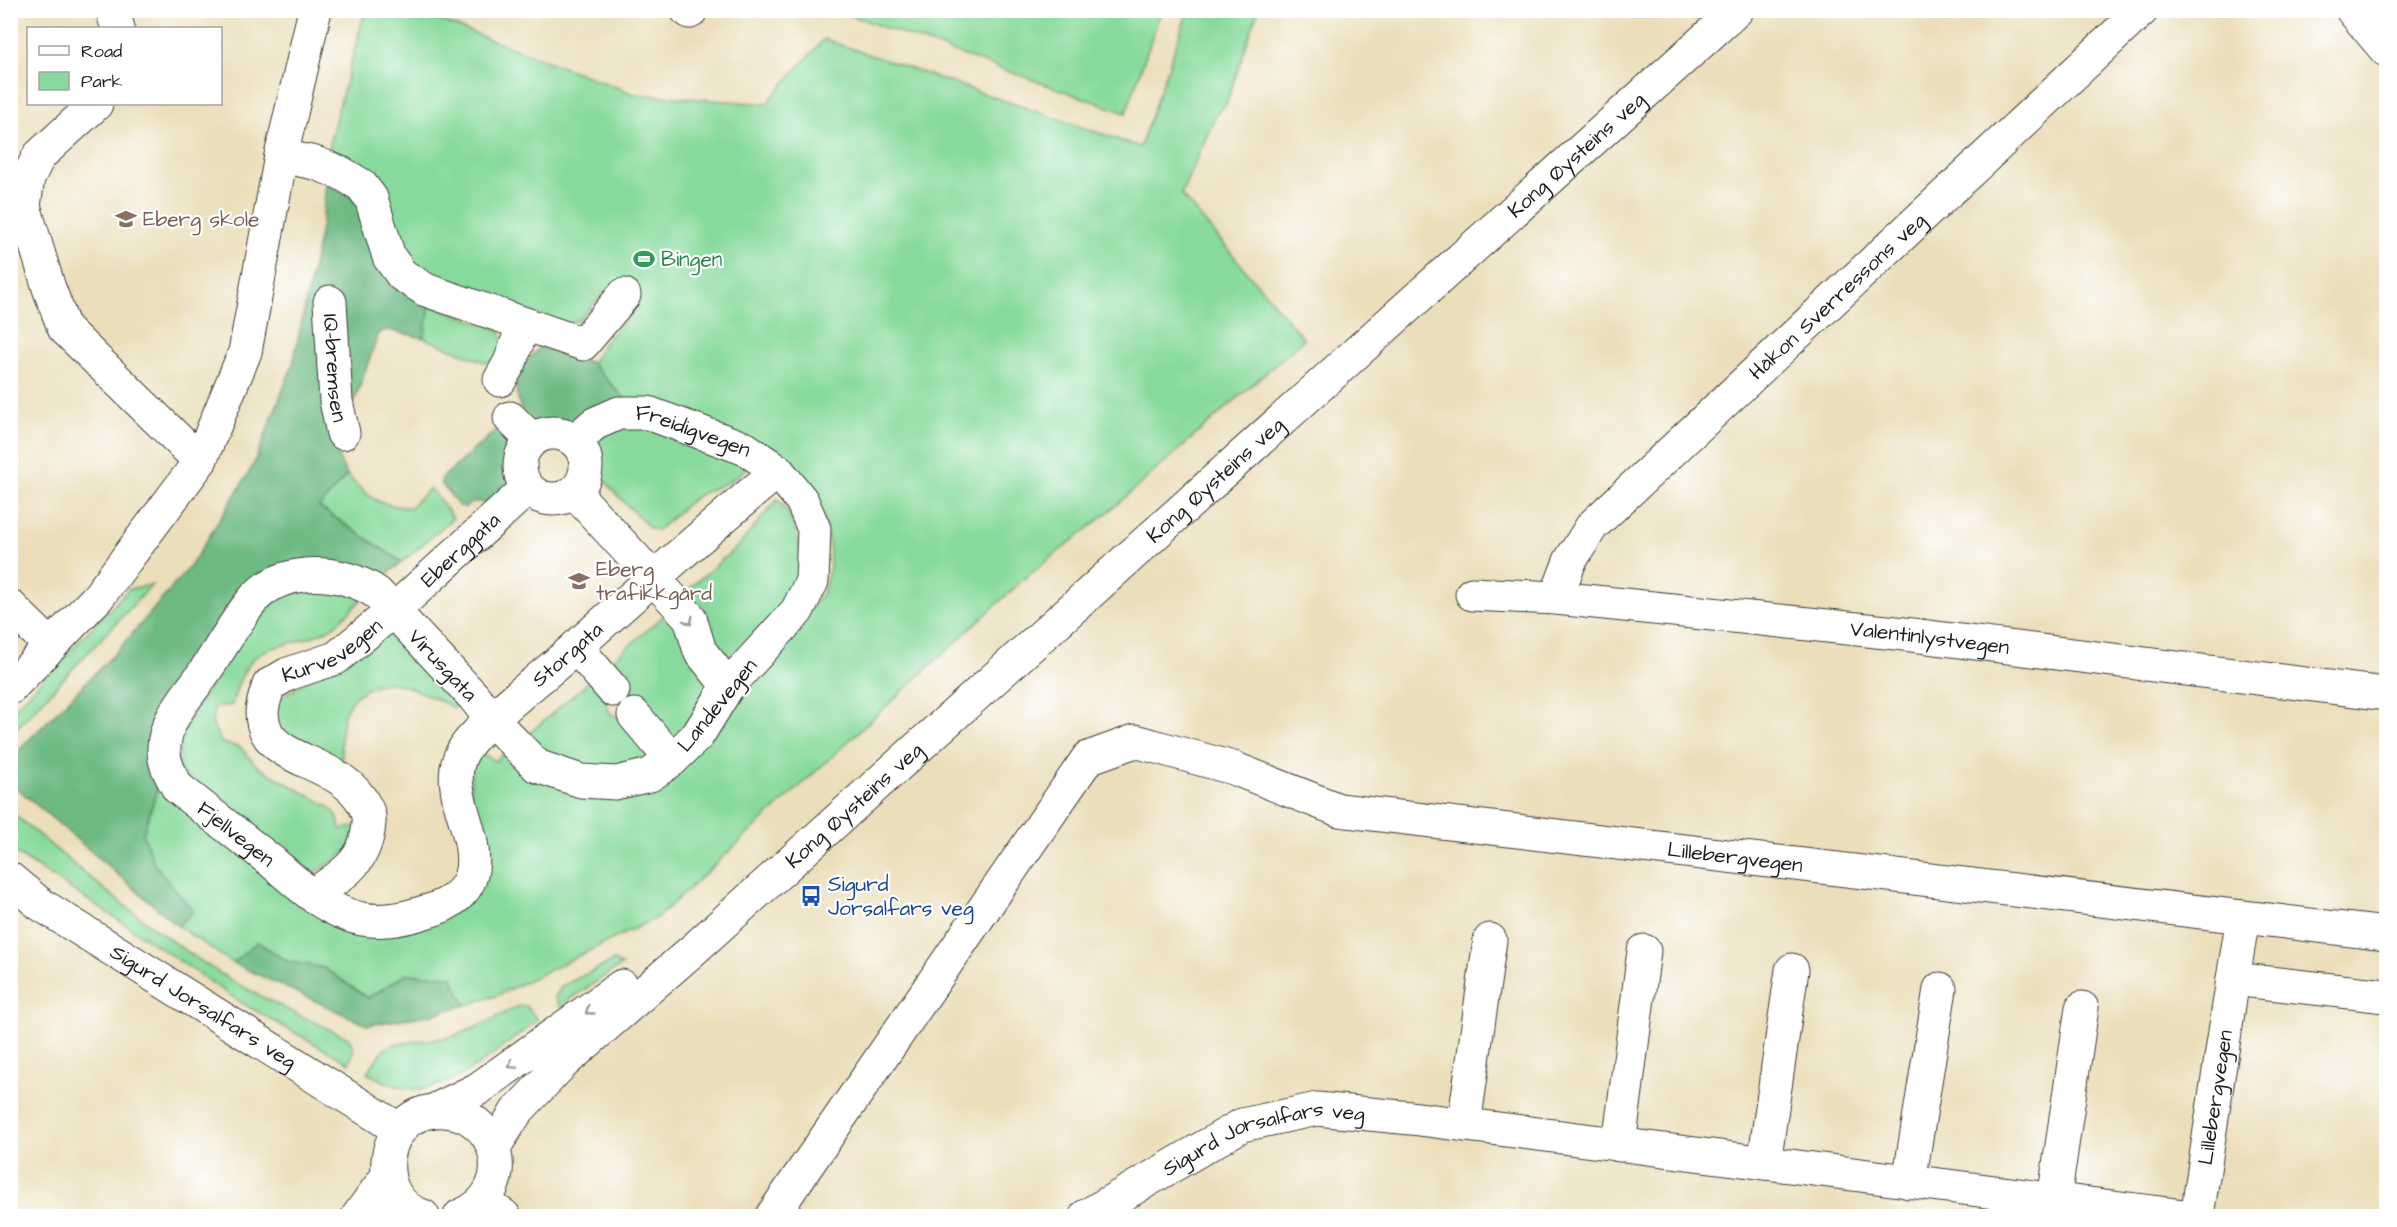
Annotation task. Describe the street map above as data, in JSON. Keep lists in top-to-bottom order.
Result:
{
  "streets": {
    "street": [
      "Kong Øysteins veg",
      "Håkon Sverressons veg",
      "IQ-bremsen",
      "Freidigvegen",
      "Eberggata",
      "Valentinlystvegen",
      "Kurvevegen",
      "Storgata",
      "Virusgata",
      "Landevegen",
      "Fjellvegen",
      "Lillebergvegen",
      "Sigurd Jorsalfars veg"
    ]
  },
  "crossings": [
    ["Kong Øysteins veg", "Sigurd Jorsalfars veg"],
    ["Håkon Sverressons veg", "Valentinlystvegen"],
    ["Freidigvegen", "Storgata"],
    ["Freidigvegen", "Landevegen"],
    ["Eberggata", "Kurvevegen"],
    ["Eberggata", "Virusgata"],
    ["Eberggata", "Fjellvegen"],
    ["Kurvevegen", "Virusgata"],
    ["Kurvevegen", "Fjellvegen"],
    ["Storgata", "Virusgata"],
    ["Storgata", "Landevegen"],
    ["Storgata", "Fjellvegen"],
    ["Virusgata", "Landevegen"],
    ["Virusgata", "Fjellvegen"],
    ["Landevegen", "Fjellvegen"]
  ],
  "places": {
    "school or university": ["Eberg skole", "Eberg trafikkgård"],
    "sports": ["Bingen"],
    "bus stop": ["Sigurd Jorsalfars veg"]
  },
  "legend": ["Road", "Park"]
}
